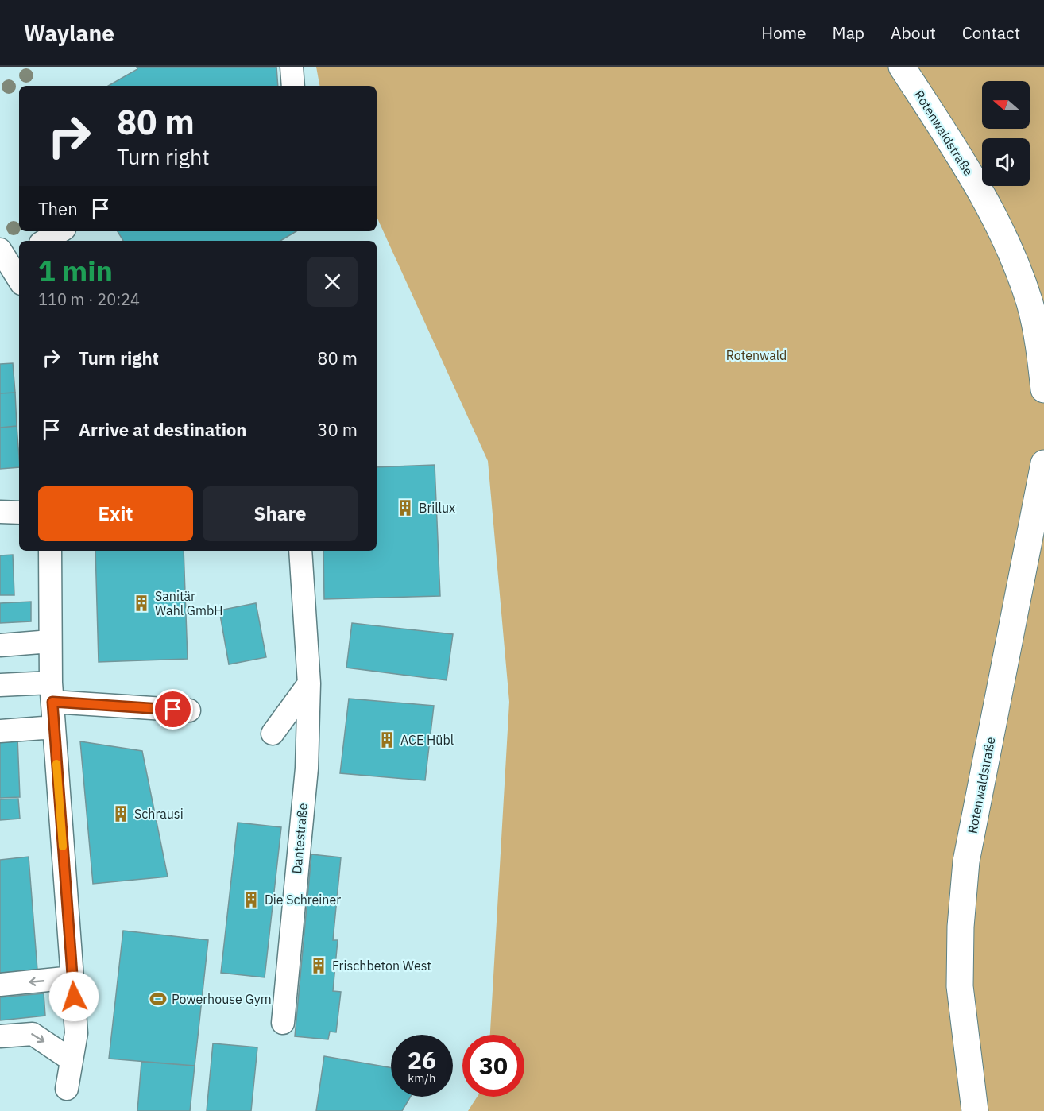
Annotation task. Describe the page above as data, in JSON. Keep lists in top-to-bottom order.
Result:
{
  "streets": {
    "main road": ["Rotenwaldstraße"],
    "street": ["Dantestraße"]
  },
  "parks": ["Rotenwald"],
  "places": {
    "building": [
      "Brillux",
      "Sanitär Wahl GmbH",
      "ACE Hübl",
      "Schrausi",
      "Die Schreiner",
      "Frischbeton West"
    ],
    "sports": ["Powerhouse Gym"]
  },
  "north": "left",
  "page": {
    "header": "Waylane",
    "nav": [
      "Home",
      "Map",
      "About",
      "Contact"
    ],
    "turn": ["80 m", "Turn right"],
    "then": "Then",
    "heading": ["1 min", "110 m · 20:24"],
    "list": [
      {
        "name": "Turn right",
        "value": "80 m"
      },
      {
        "name": "Arrive at destination",
        "value": "30 m"
      }
    ],
    "buttons": ["Exit", "Share"],
    "speed": "26 km/h",
    "limit": "30"
  }
}
